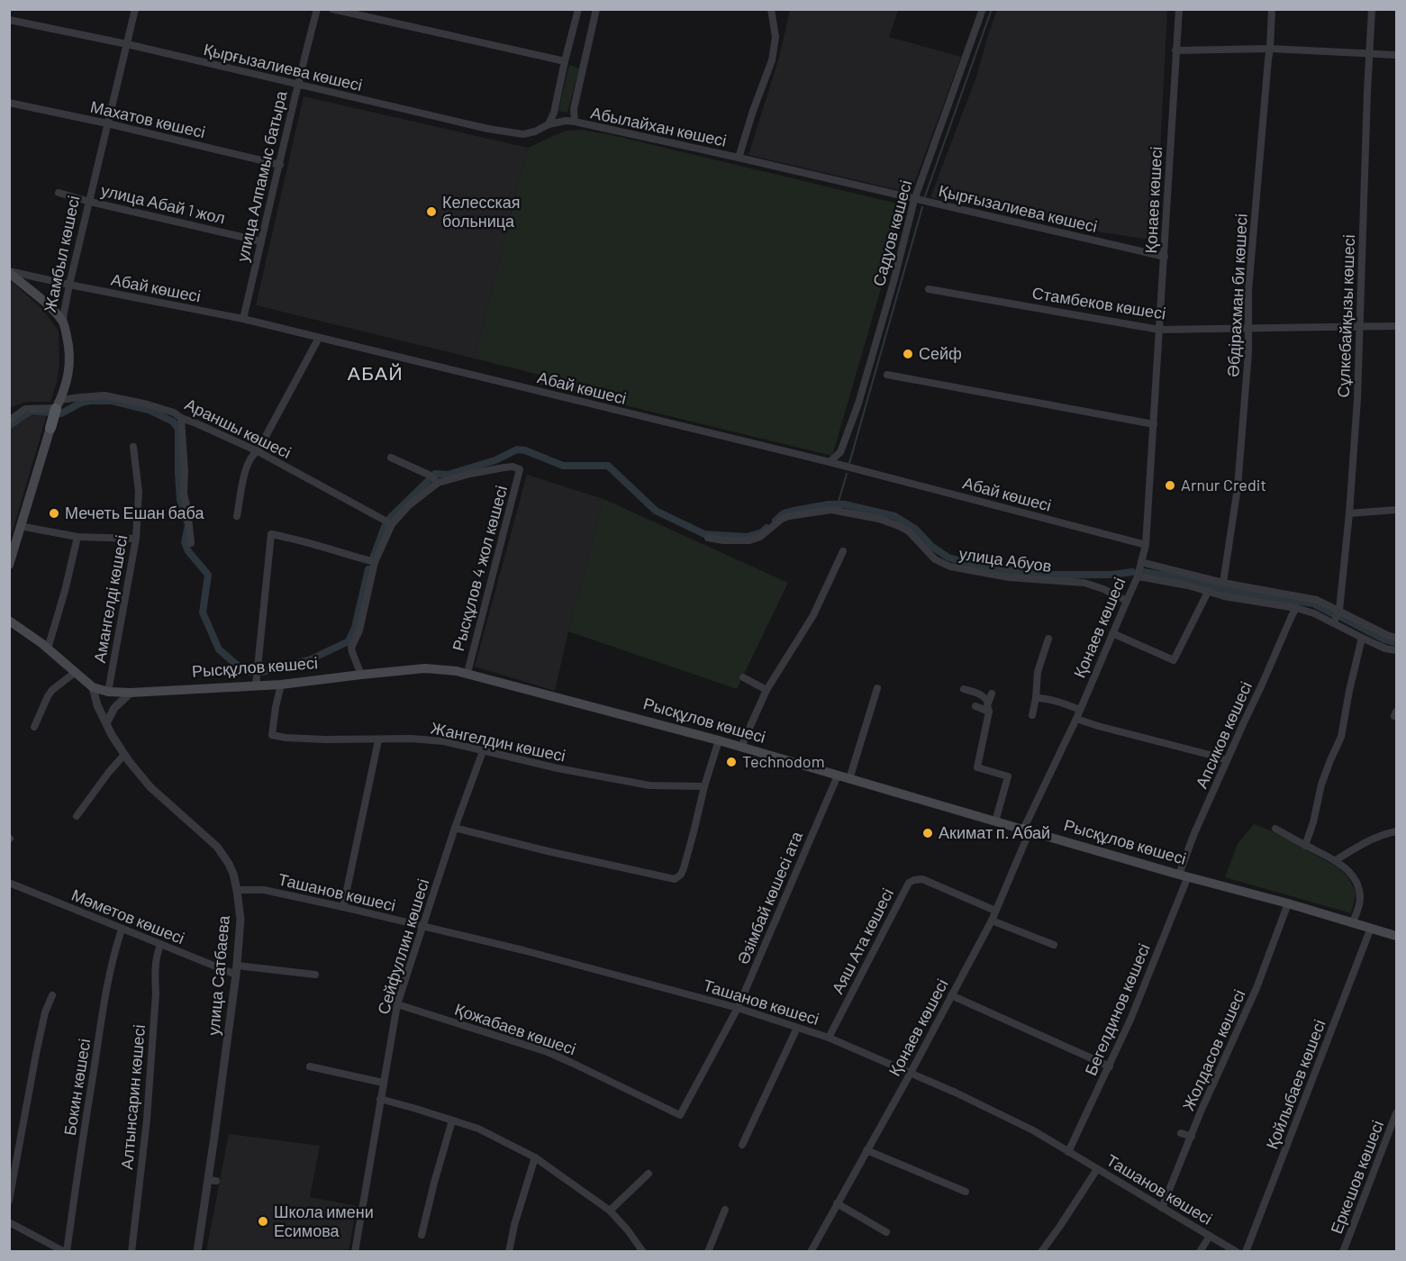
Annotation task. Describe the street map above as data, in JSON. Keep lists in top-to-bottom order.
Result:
{
  "streets": {
    "main road": ["Жамбыл көшесі", "Рысқұлов көшесі"],
    "street": [
      "Қырғызалиева көшесі",
      "Махатов көшесі",
      "Абылайхан көшесі",
      "улица Алпамыс батыра",
      "Қонаев көшесі",
      "улица Абай 1 жол",
      "Садуов көшесі",
      "Абай көшесі",
      "Әбдірахман би көшесі",
      "Стамбеков көшесі",
      "Сұлкебайқызы көшесі",
      "Араншы көшесі",
      "улица Абуов",
      "Рысқұлов 4 жол көшесі",
      "Амангелді көшесі",
      "Апсиков көшесі",
      "Жангелдин көшесі",
      "Ташанов көшесі",
      "Әзімбай көшесі ата",
      "Мәметов көшесі",
      "Аяш Ата көшесі",
      "Сейфуллин көшесі",
      "улица Сатбаева",
      "Бегелдинов көшесі",
      "Қожабаев көшесі",
      "Жолдасов көшесі",
      "Қойлыбаев көшесі",
      "Бокин көшесі",
      "Алтынсарин көшесі",
      "Еркешов көшесі"
    ]
  },
  "crossings": [
    ["Қырғызалиева көшесі", "Абылайхан көшесі"],
    ["Қырғызалиева көшесі", "улица Алпамыс батыра"],
    ["Қырғызалиева көшесі", "Қонаев көшесі"],
    ["Қырғызалиева көшесі", "Садуов көшесі"],
    ["Қырғызалиева көшесі", "Жамбыл көшесі"],
    ["Махатов көшесі", "улица Алпамыс батыра"],
    ["Махатов көшесі", "Жамбыл көшесі"],
    ["улица Алпамыс батыра", "улица Абай 1 жол"],
    ["улица Алпамыс батыра", "Абай көшесі"],
    ["Қонаев көшесі", "Абай көшесі"],
    ["Қонаев көшесі", "Стамбеков көшесі"],
    ["Қонаев көшесі", "улица Абуов"],
    ["Қонаев көшесі", "Рысқұлов көшесі"],
    ["Қонаев көшесі", "Ташанов көшесі"],
    ["Қонаев көшесі", "Аяш Ата көшесі"],
    ["улица Абай 1 жол", "Жамбыл көшесі"],
    ["Садуов көшесі", "Абай көшесі"],
    ["Жамбыл көшесі", "Абай көшесі"],
    ["Жамбыл көшесі", "Араншы көшесі"],
    ["Әбдірахман би көшесі", "Стамбеков көшесі"],
    ["Стамбеков көшесі", "Сұлкебайқызы көшесі"],
    ["Рысқұлов 4 жол көшесі", "Рысқұлов көшесі"],
    ["Амангелді көшесі", "Рысқұлов көшесі"],
    ["Рысқұлов көшесі", "Апсиков көшесі"],
    ["Рысқұлов көшесі", "Жангелдин көшесі"],
    ["Рысқұлов көшесі", "Әзімбай көшесі ата"],
    ["Рысқұлов көшесі", "улица Сатбаева"],
    ["Рысқұлов көшесі", "Бегелдинов көшесі"],
    ["Рысқұлов көшесі", "Жолдасов көшесі"],
    ["Рысқұлов көшесі", "Қойлыбаев көшесі"],
    ["Апсиков көшесі", "Бегелдинов көшесі"],
    ["Жангелдин көшесі", "Сейфуллин көшесі"],
    ["Ташанов көшесі", "Әзімбай көшесі ата"],
    ["Ташанов көшесі", "Аяш Ата көшесі"],
    ["Ташанов көшесі", "Сейфуллин көшесі"],
    ["Ташанов көшесі", "улица Сатбаева"],
    ["Ташанов көшесі", "Бегелдинов көшесі"],
    ["Ташанов көшесі", "Жолдасов көшесі"],
    ["Әзімбай көшесі ата", "Қожабаев көшесі"],
    ["Мәметов көшесі", "улица Сатбаева"],
    ["Мәметов көшесі", "Бокин көшесі"],
    ["Мәметов көшесі", "Алтынсарин көшесі"],
    ["Сейфуллин көшесі", "Қожабаев көшесі"]
  ],
  "districts": ["АБАЙ"],
  "places": [
    "Келесская больница",
    "Сейф",
    "Arnur Credit",
    "Мечеть Ешан баба",
    "Technodom",
    "Акимат п. Абай",
    "Школа имени Есимова"
  ]
}
